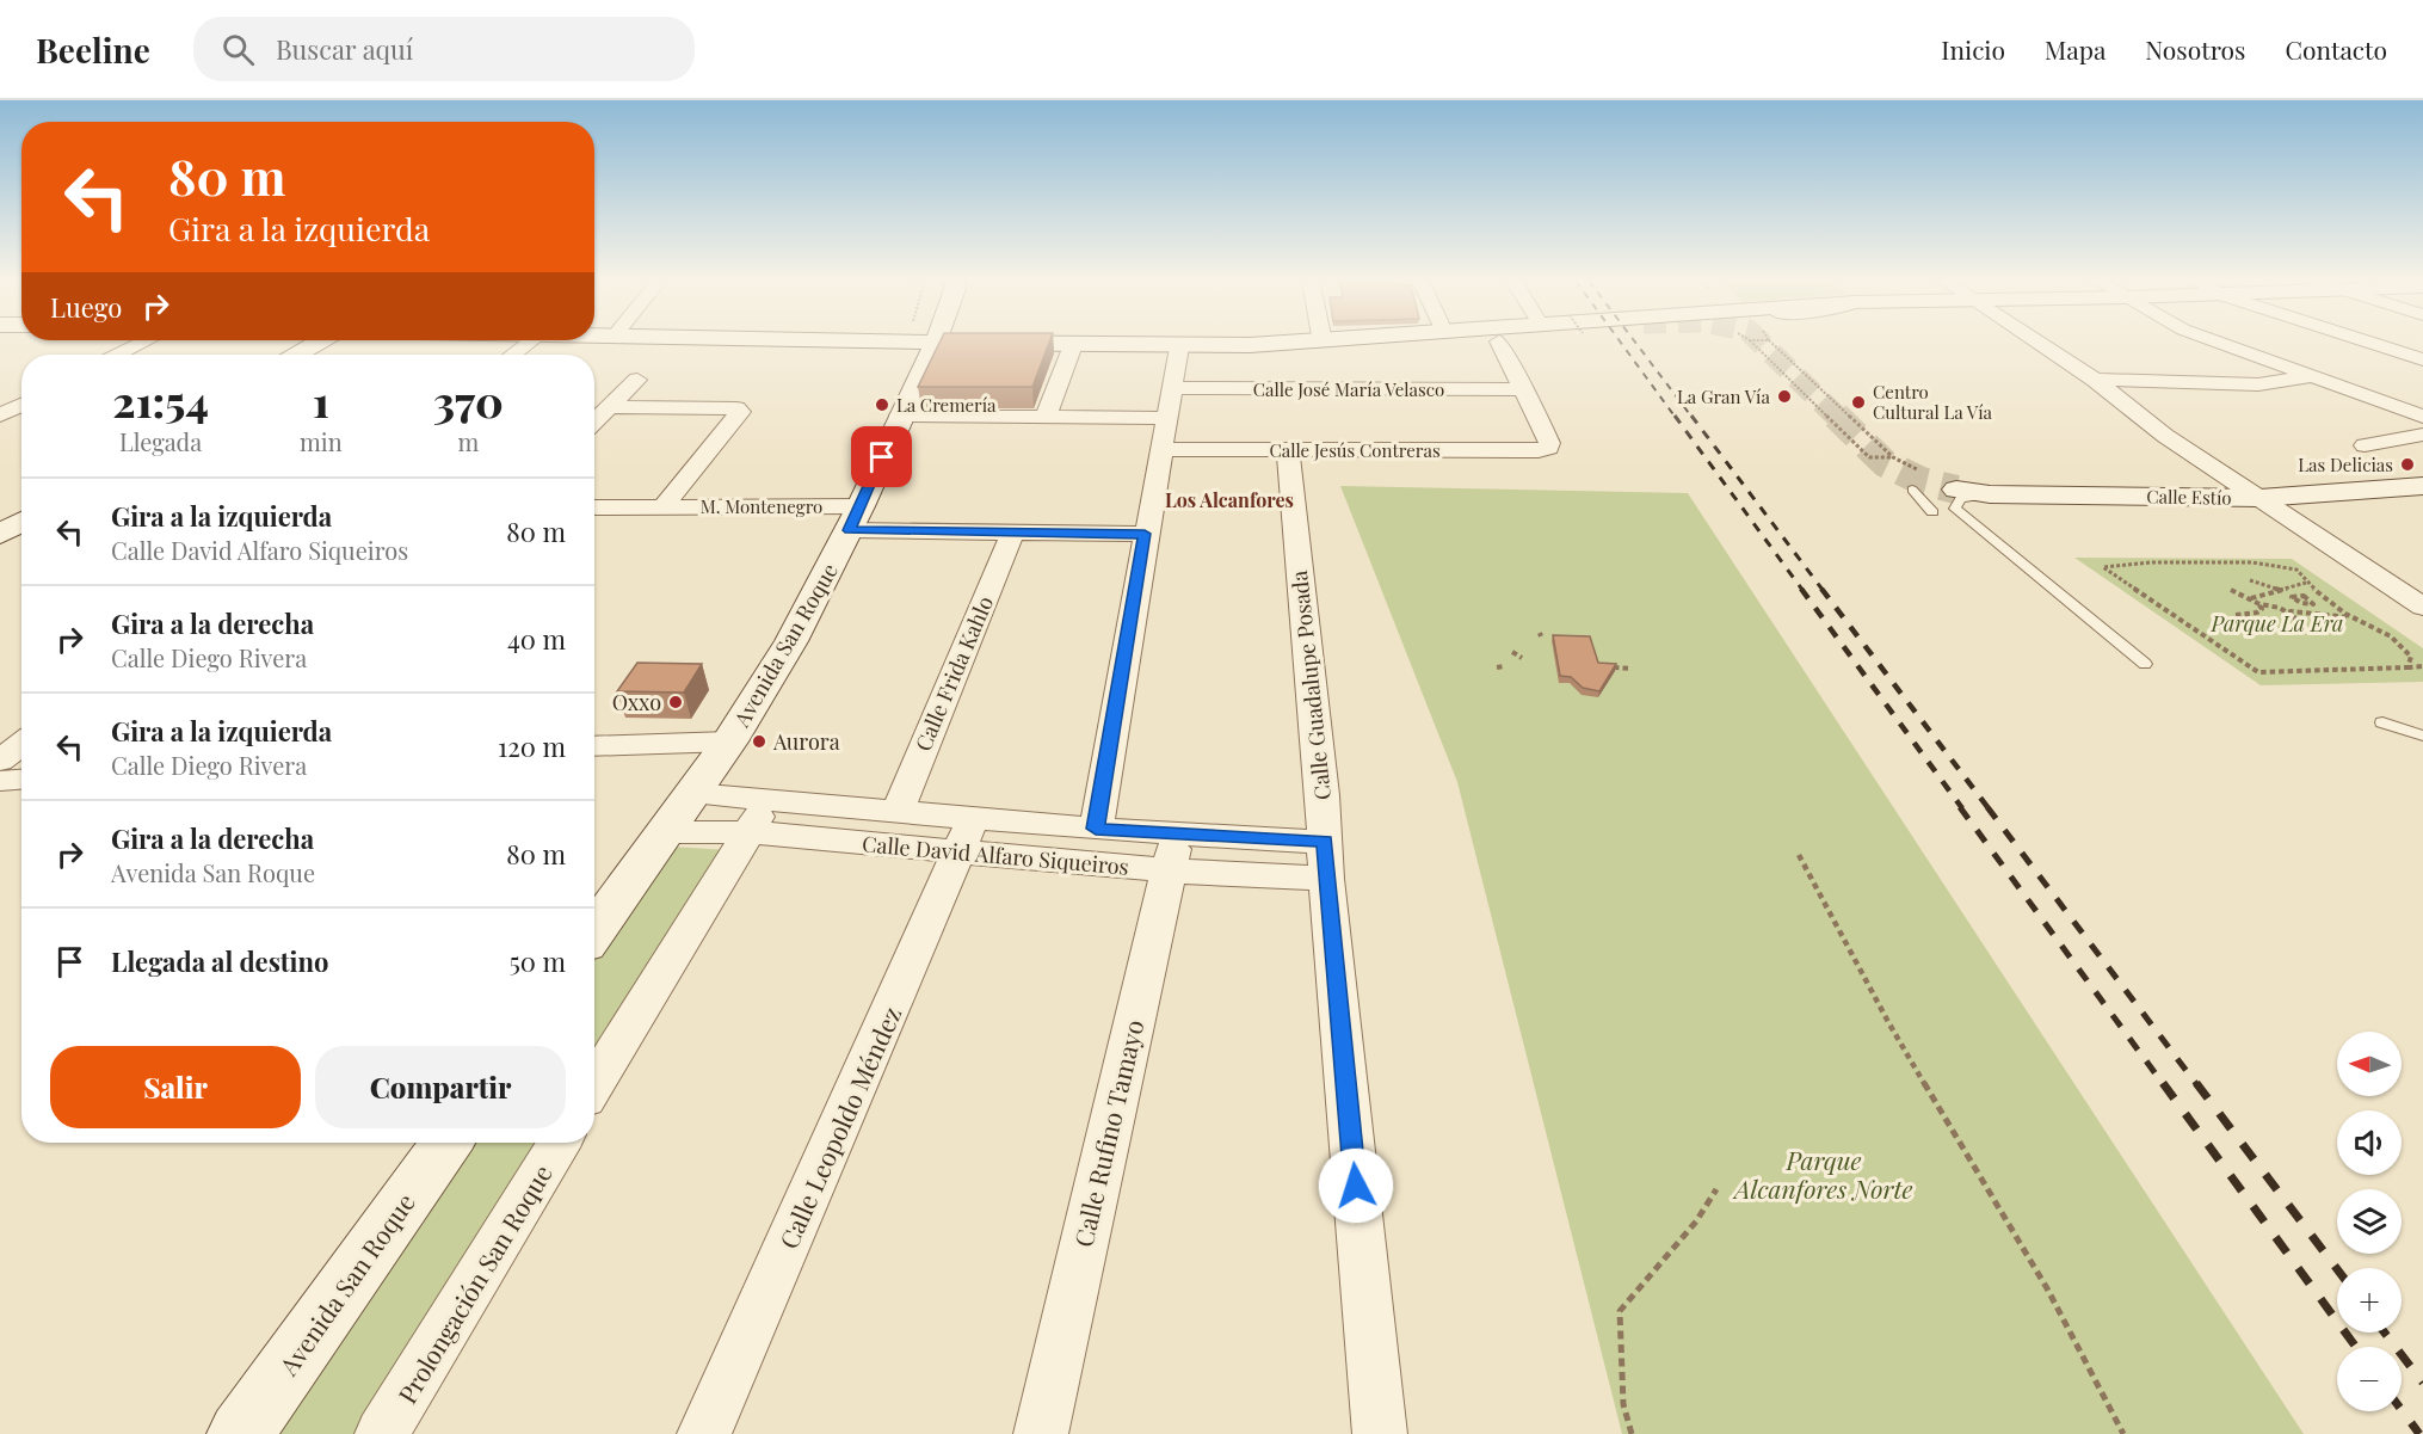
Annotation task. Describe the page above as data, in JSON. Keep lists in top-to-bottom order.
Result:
{
  "streets": {
    "street": [
      "Calle José María Velasco",
      "Calle Jesús Contreras",
      "Calle Estío",
      "M. Montenegro",
      "Avenida San Roque",
      "Calle Frida Kahlo",
      "Calle Guadalupe Posada",
      "Calle David Alfaro Siqueiros",
      "Calle Leopoldo Méndez",
      "Calle Rufino Tamayo",
      "Prolongación San Roque"
    ]
  },
  "crossings": [
    ["Calle José María Velasco", "Calle Jesús Contreras"],
    ["Calle Jesús Contreras", "Calle Guadalupe Posada"],
    ["M. Montenegro", "Avenida San Roque"],
    ["M. Montenegro", "Calle Frida Kahlo"],
    ["Avenida San Roque", "Calle David Alfaro Siqueiros"],
    ["Calle Frida Kahlo", "Calle David Alfaro Siqueiros"],
    ["Calle Guadalupe Posada", "Calle David Alfaro Siqueiros"],
    ["Calle David Alfaro Siqueiros", "Calle Leopoldo Méndez"],
    ["Calle David Alfaro Siqueiros", "Calle Rufino Tamayo"]
  ],
  "districts": ["Los Alcanfores"],
  "parks": ["Parque La Era", "Parque Alcanfores Norte"],
  "places": [
    "La Gran Vía",
    "Centro Cultural La Vía",
    "La Cremería",
    "Las Delicias",
    "Oxxo",
    "Aurora"
  ],
  "north": "left",
  "page": {
    "header": "Beeline",
    "search": "Buscar aquí",
    "nav": [
      "Inicio",
      "Mapa",
      "Nosotros",
      "Contacto"
    ],
    "turn": ["80 m", "Gira a la izquierda"],
    "then": "Luego",
    "eta": [
      "21:54",
      "Llegada",
      "1",
      "min",
      "370",
      "m"
    ],
    "list": [
      {
        "name": "Gira a la izquierda",
        "note": "Calle David Alfaro Siqueiros",
        "value": "80 m"
      },
      {
        "name": "Gira a la derecha",
        "note": "Calle Diego Rivera",
        "value": "40 m"
      },
      {
        "name": "Gira a la izquierda",
        "note": "Calle Diego Rivera",
        "value": "120 m"
      },
      {
        "name": "Gira a la derecha",
        "note": "Avenida San Roque",
        "value": "80 m"
      },
      {
        "name": "Llegada al destino",
        "value": "50 m"
      }
    ],
    "map_buttons": ["+", "−"],
    "buttons": ["Salir", "Compartir"]
  }
}
